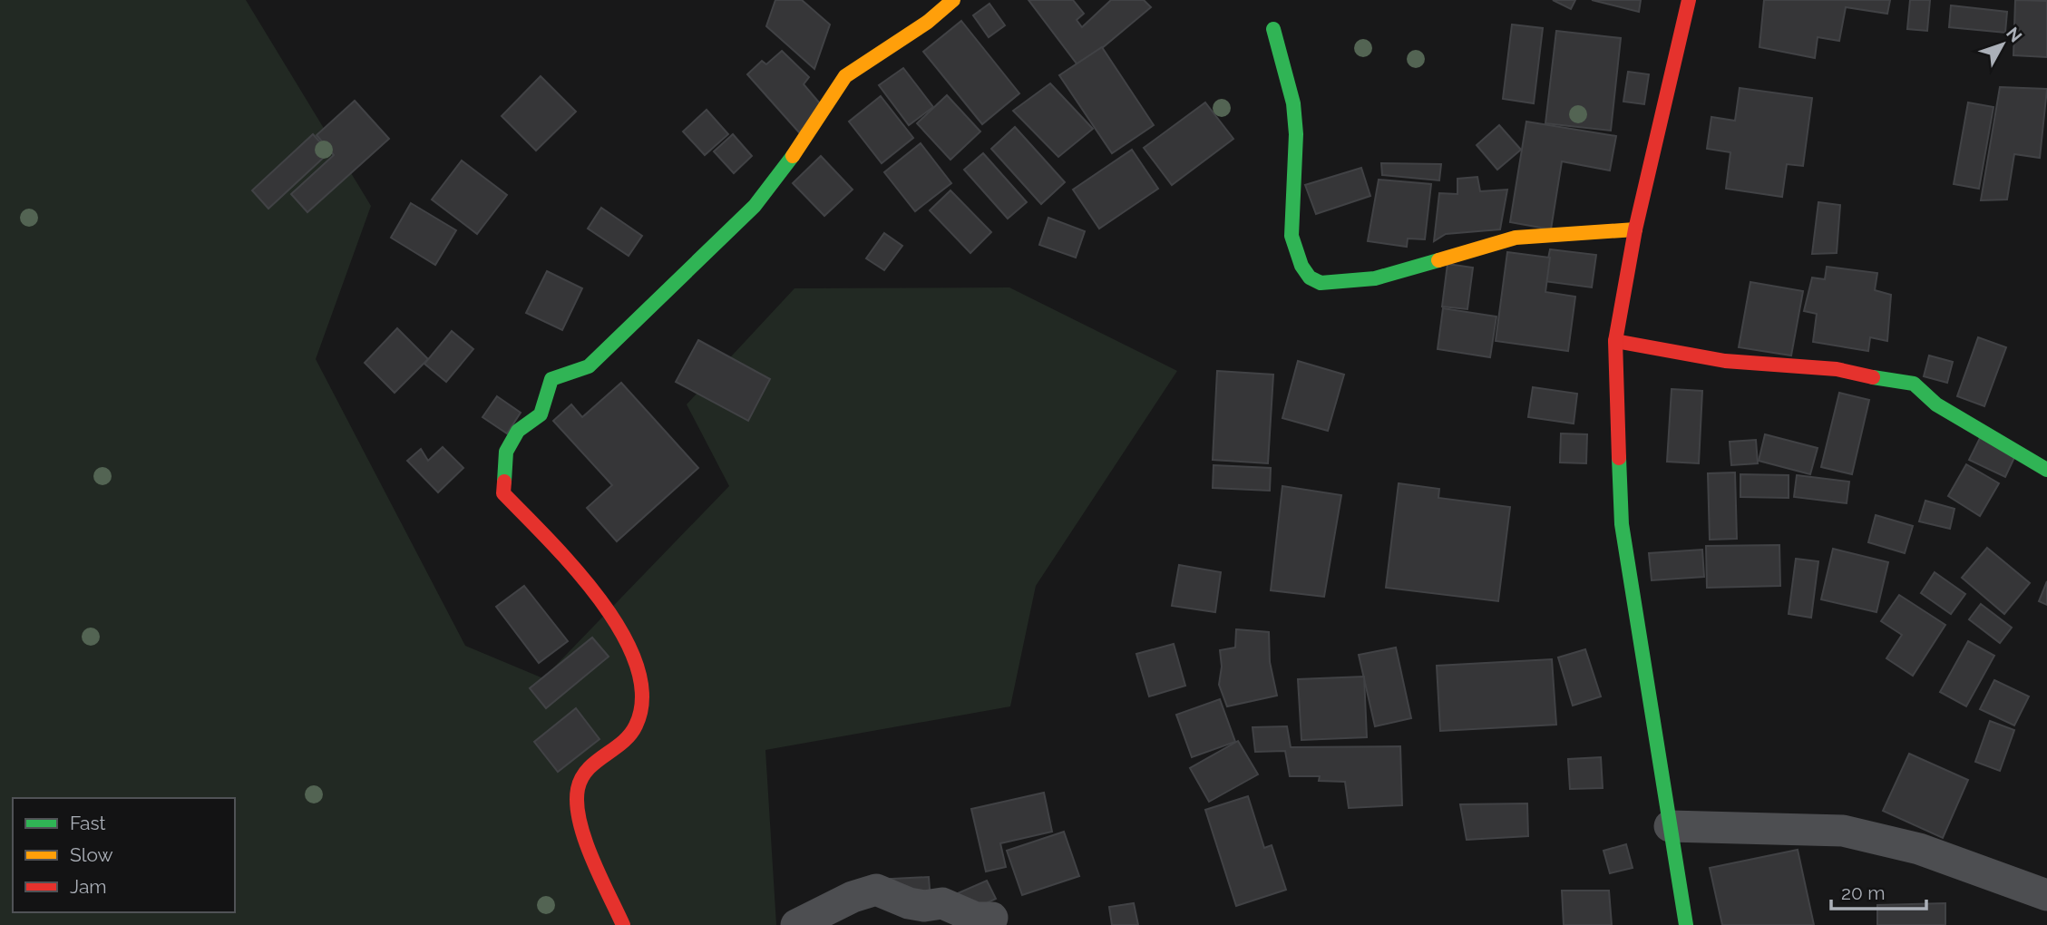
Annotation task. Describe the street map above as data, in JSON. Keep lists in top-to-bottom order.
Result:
{
  "legend": ["Fast", "Slow", "Jam"],
  "scale_bar": "20 m",
  "north": "top right"
}
